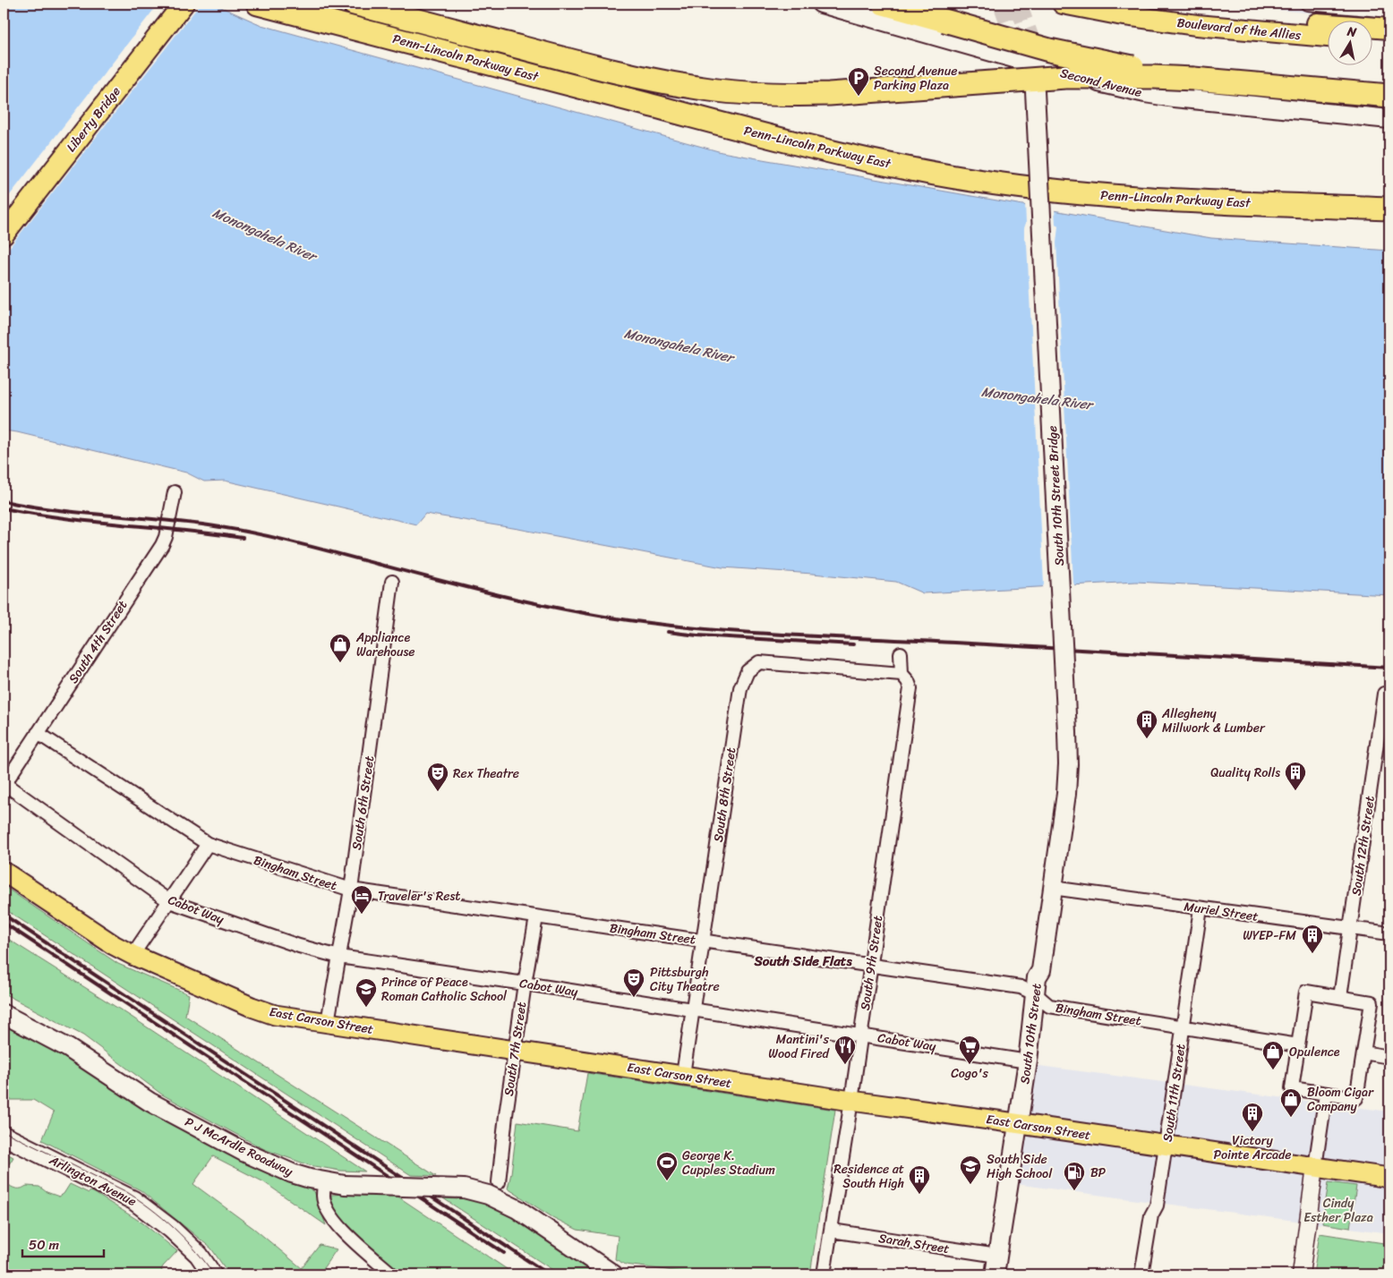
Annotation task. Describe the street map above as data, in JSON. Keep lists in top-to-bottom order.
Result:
{
  "streets": {
    "highway": ["Boulevard of the Allies", "Penn-Lincoln Parkway East", "Liberty Bridge"],
    "main road": [
      "Second Avenue",
      "South 10th Street Bridge",
      "East Carson Street",
      "South 10th Street",
      "P J McArdle Roadway",
      "Arlington Avenue"
    ],
    "street": [
      "South 4th Street",
      "South 8th Street",
      "South 6th Street",
      "South 12th Street",
      "Bingham Street",
      "Cabot Way",
      "Muriel Street",
      "South 9th Street",
      "South 7th Street",
      "South 11th Street",
      "Sarah Street"
    ]
  },
  "crossings": [
    ["Second Avenue", "South 10th Street Bridge"],
    ["South 10th Street Bridge", "South 10th Street"],
    ["South 4th Street", "Bingham Street"],
    ["South 4th Street", "Cabot Way"],
    ["South 8th Street", "Bingham Street"],
    ["South 8th Street", "Cabot Way"],
    ["South 8th Street", "South 9th Street"],
    ["South 8th Street", "East Carson Street"],
    ["South 6th Street", "Bingham Street"],
    ["South 6th Street", "Cabot Way"],
    ["South 6th Street", "East Carson Street"],
    ["South 12th Street", "Muriel Street"],
    ["Bingham Street", "South 9th Street"],
    ["Bingham Street", "South 10th Street"],
    ["Bingham Street", "South 7th Street"],
    ["Bingham Street", "South 11th Street"],
    ["Cabot Way", "South 9th Street"],
    ["Cabot Way", "South 10th Street"],
    ["Cabot Way", "South 7th Street"],
    ["Muriel Street", "South 10th Street"],
    ["Muriel Street", "South 11th Street"],
    ["South 9th Street", "East Carson Street"],
    ["South 9th Street", "Sarah Street"],
    ["East Carson Street", "South 10th Street"],
    ["East Carson Street", "South 7th Street"],
    ["East Carson Street", "South 11th Street"],
    ["South 10th Street", "Sarah Street"]
  ],
  "districts": ["South Side Flats"],
  "water": ["Monongahela River"],
  "parks": ["Cindy Esther Plaza"],
  "places": {
    "parking": ["Second Avenue Parking Plaza"],
    "shop": ["Appliance Warehouse", "Opulence", "Bloom Cigar Company"],
    "building": [
      "Allegheny Millwork & Lumber",
      "Quality Rolls",
      "WYEP-FM",
      "Victory Pointe Arcade",
      "Residence at South High"
    ],
    "theatre": ["Rex Theatre", "Pittsburgh City Theatre"],
    "hotel": ["Traveler's Rest"],
    "school or university": ["Prince of Peace Roman Catholic School", "South Side High School"],
    "restaurant": ["Mantini's Wood Fired"],
    "supermarket": ["Cogo's"],
    "sports": ["George K. Cupples Stadium"],
    "fuel station": ["BP"]
  },
  "scale_bar": "50 m",
  "north": "top"
}
